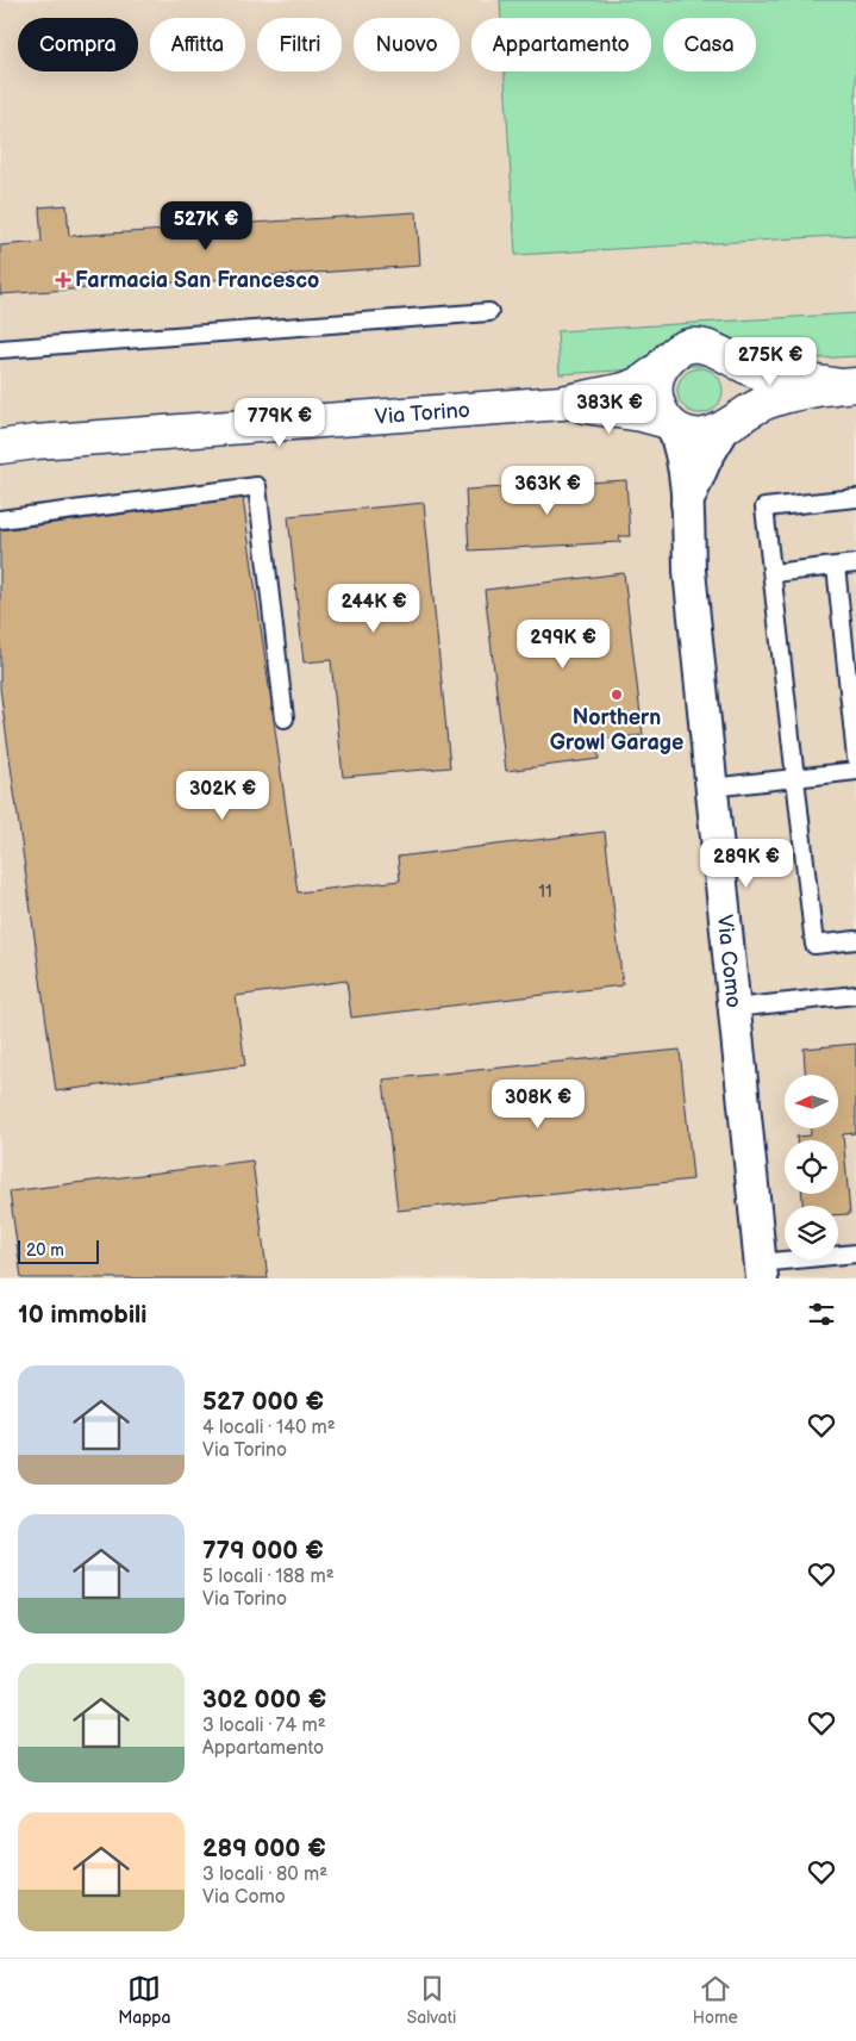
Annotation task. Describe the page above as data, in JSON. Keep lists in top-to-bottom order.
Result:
{
  "streets": {
    "street": ["Via Torino", "Via Como"]
  },
  "crossings": [
    ["Via Torino", "Via Como"]
  ],
  "places": {
    "health": ["Farmacia San Francesco"],
    "other": ["Northern Growl Garage"]
  },
  "house_numbers": ["11"],
  "scale_bar": "20 m",
  "north": "left",
  "page": {
    "chip": [
      "Compra",
      "Affitta",
      "Filtri",
      "Nuovo",
      "Appartamento",
      "Casa"
    ],
    "price": [
      "527K €",
      "275K €",
      "383K €",
      "779K €",
      "363K €",
      "244K €",
      "299K €",
      "302K €",
      "289K €",
      "308K €"
    ],
    "scale": "20 m",
    "heading": "10 immobili",
    "list": [
      {
        "name": "527 000 €",
        "note": "4 locali · 140 m² · Via Torino"
      },
      {
        "name": "779 000 €",
        "note": "5 locali · 188 m² · Via Torino"
      },
      {
        "name": "302 000 €",
        "note": "3 locali · 74 m² · Appartamento"
      },
      {
        "name": "289 000 €",
        "note": "3 locali · 80 m² · Via Como"
      }
    ],
    "tabs": ["Mappa", "Salvati", "Home"]
  }
}
